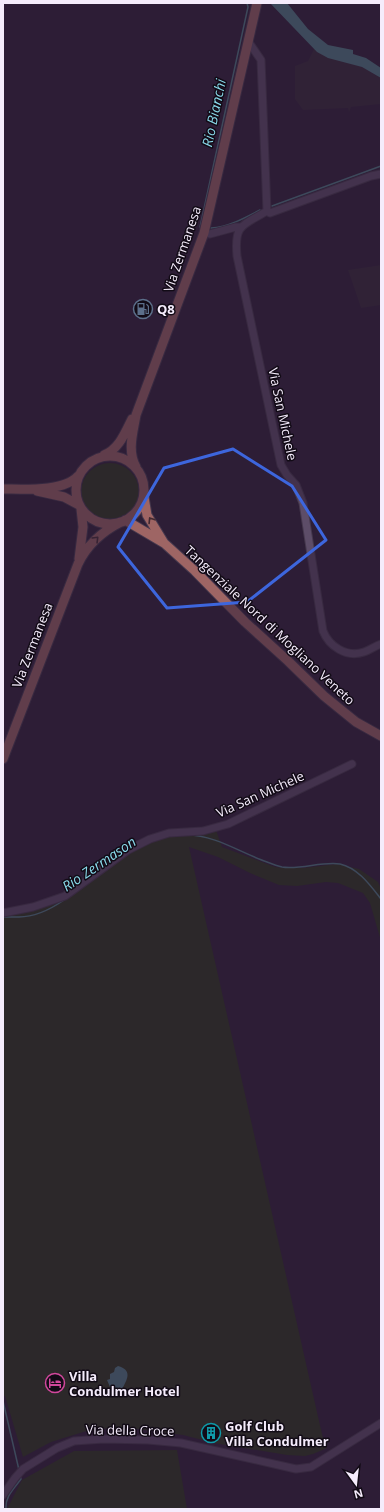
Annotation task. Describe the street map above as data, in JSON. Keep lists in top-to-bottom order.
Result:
{
  "streets": {
    "main road": ["Via Zermanesa", "Tangenziale Nord di Mogliano Veneto"],
    "street": ["Via San Michele", "Via della Croce"]
  },
  "crossings": [
    ["Via Zermanesa", "Tangenziale Nord di Mogliano Veneto"]
  ],
  "water": ["Rio Bianchi", "Rio Zermason"],
  "places": {
    "fuel station": ["Q8"],
    "hotel": ["Villa Condulmer Hotel"],
    "building": ["Golf Club Villa Condulmer"]
  },
  "north": "bottom"
}
